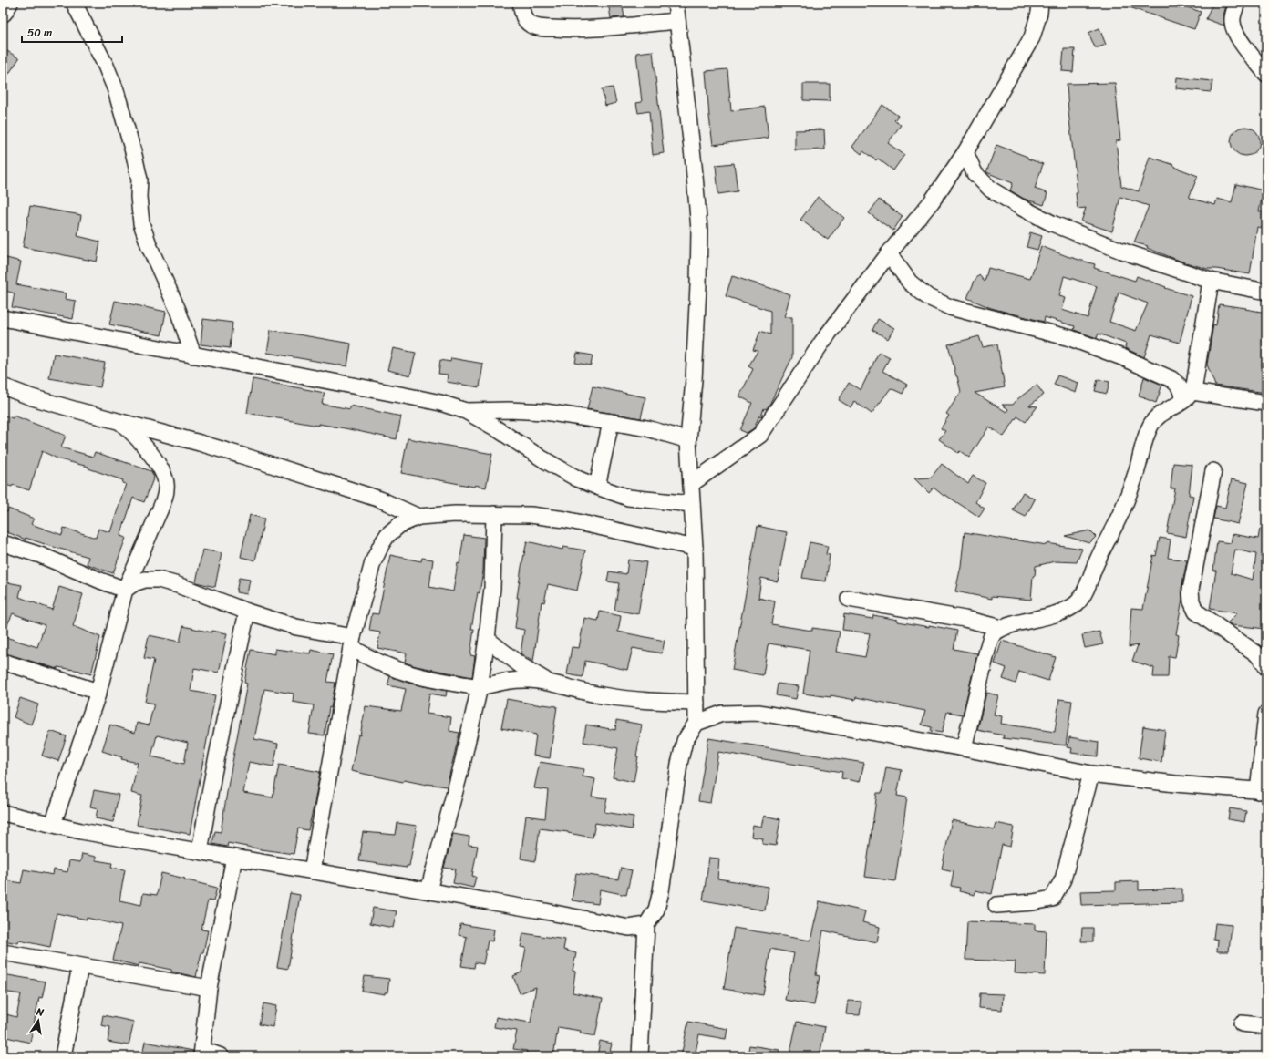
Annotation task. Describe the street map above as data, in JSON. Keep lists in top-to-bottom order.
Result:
{
  "scale_bar": "50 m",
  "north": "top"
}
